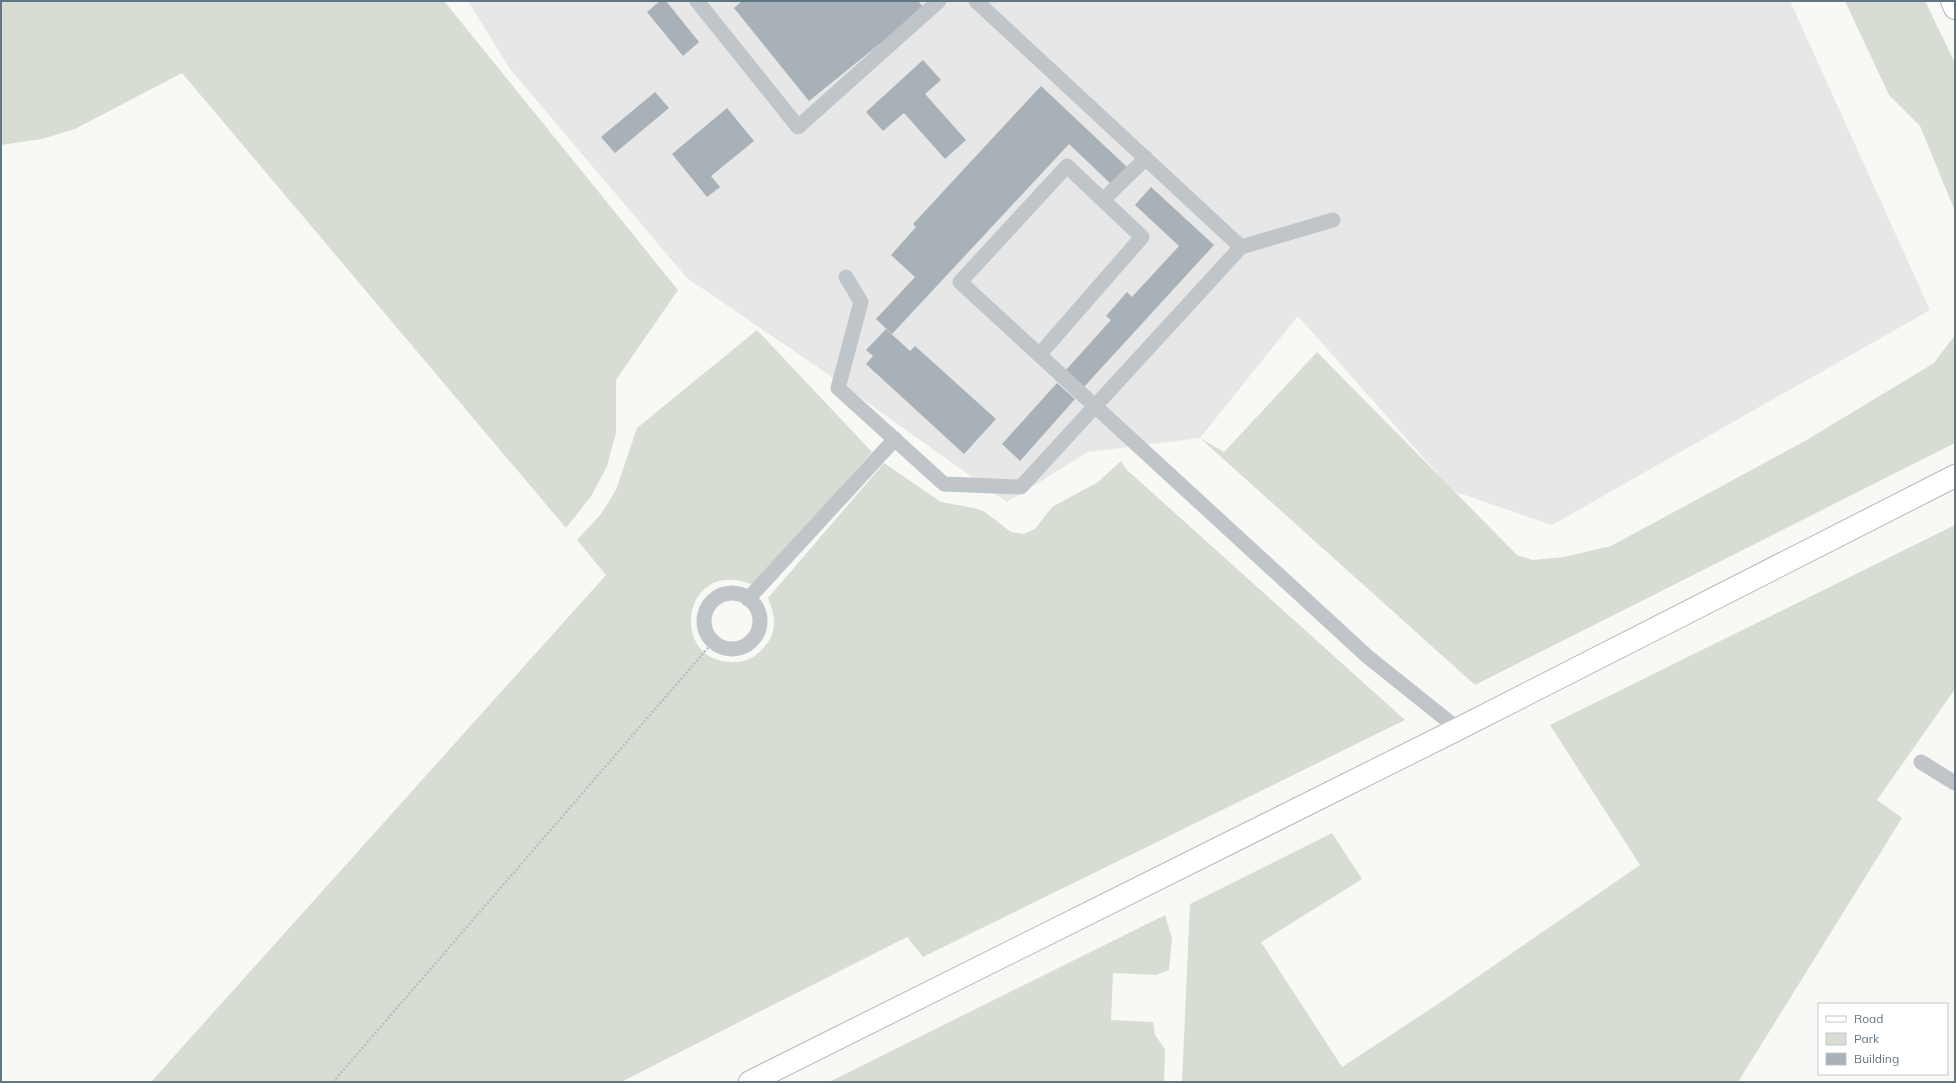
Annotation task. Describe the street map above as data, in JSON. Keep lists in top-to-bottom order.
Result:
{
  "legend": ["Road", "Park", "Building"]
}
